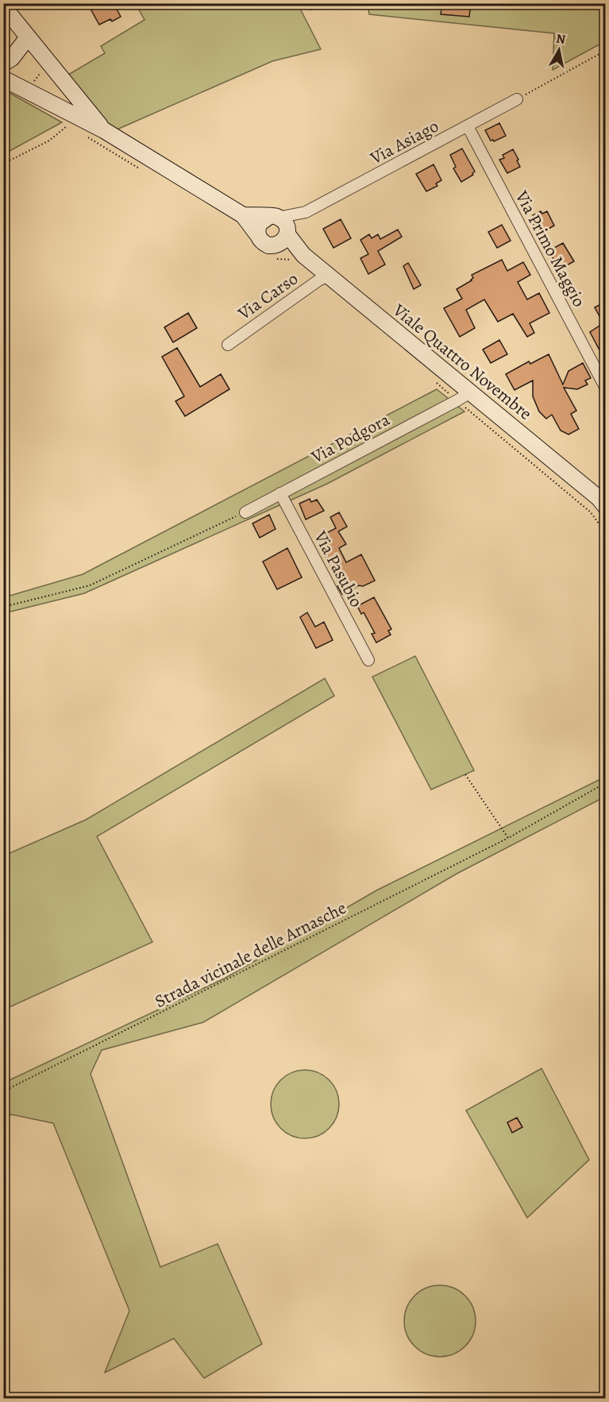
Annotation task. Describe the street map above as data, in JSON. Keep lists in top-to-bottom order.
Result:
{
  "streets": {
    "street": [
      "Via Asiago",
      "Via Primo Maggio",
      "Via Carso",
      "Viale Quattro Novembre",
      "Via Podgora",
      "Via Pasubio"
    ],
    "path": ["Strada vicinale delle Arnasche"]
  },
  "crossings": [
    ["Via Asiago", "Via Primo Maggio"],
    ["Via Asiago", "Viale Quattro Novembre"],
    ["Via Carso", "Viale Quattro Novembre"],
    ["Viale Quattro Novembre", "Via Podgora"],
    ["Via Podgora", "Via Pasubio"]
  ],
  "north": "top"
}
